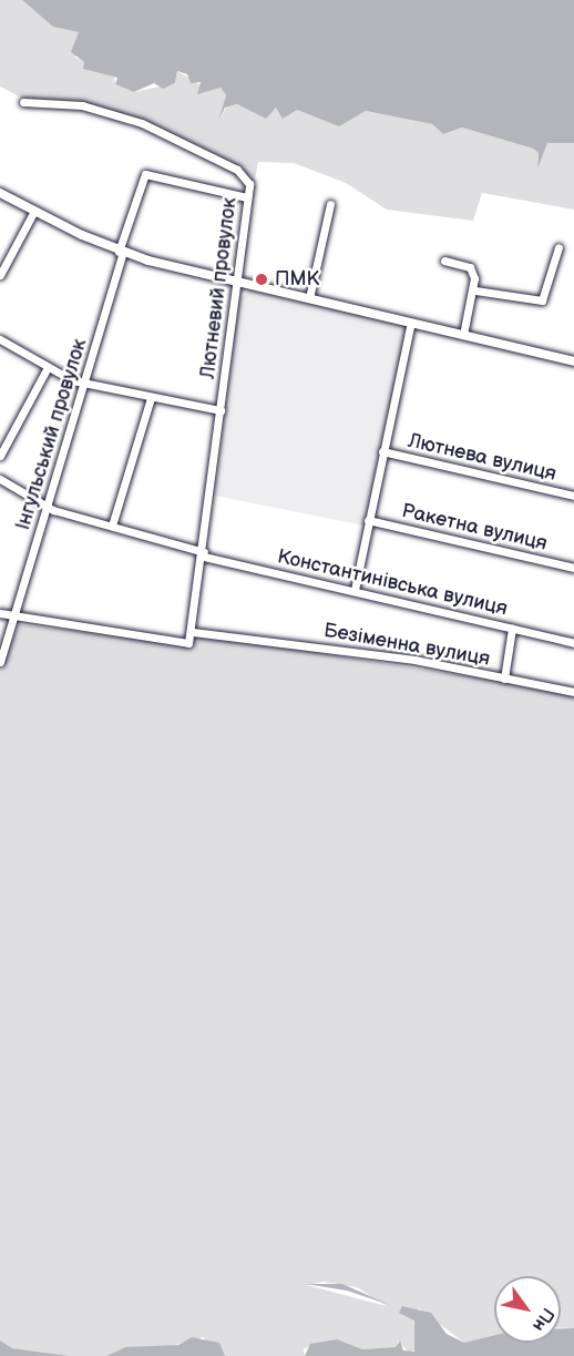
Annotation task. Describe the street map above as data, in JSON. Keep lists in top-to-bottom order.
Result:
{
  "streets": {
    "street": [
      "Лютневий провулок",
      "Інгульський провулок",
      "Лютнева вулиця",
      "Ракетна вулиця",
      "Константинівська вулиця",
      "Безіменна вулиця"
    ]
  },
  "crossings": [
    ["Лютневий провулок", "Інгульський провулок"],
    ["Лютневий провулок", "Константинівська вулиця"],
    ["Лютневий провулок", "Безіменна вулиця"],
    ["Інгульський провулок", "Константинівська вулиця"]
  ],
  "places": ["ПМК"],
  "north": "bottom right"
}
